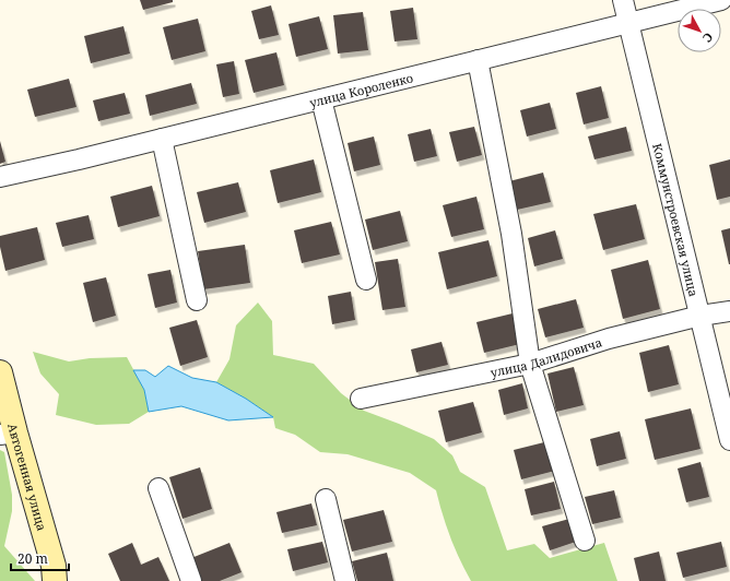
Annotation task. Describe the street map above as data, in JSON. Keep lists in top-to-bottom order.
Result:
{
  "streets": {
    "street": [
      "улица Короленко",
      "Коммунстроевская улица",
      "улица Далидовича",
      "Автогенная улица"
    ]
  },
  "crossings": [
    ["улица Короленко", "Коммунстроевская улица"],
    ["Коммунстроевская улица", "улица Далидовича"]
  ],
  "scale_bar": "20 m",
  "north": "bottom right"
}
